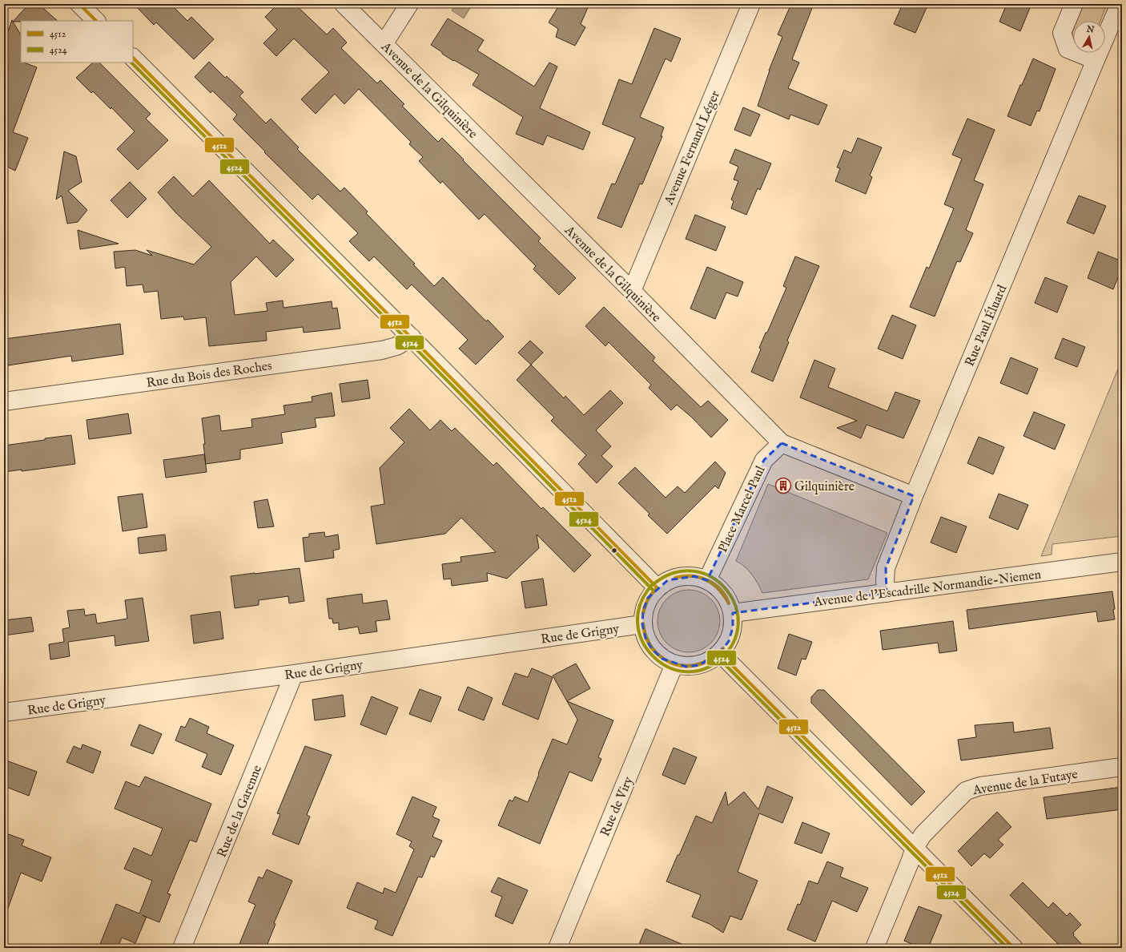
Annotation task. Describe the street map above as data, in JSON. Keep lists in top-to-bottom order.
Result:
{
  "streets": {
    "street": [
      "Avenue de la Gilquinière",
      "Avenue Fernand Léger",
      "Rue Paul Éluard",
      "Rue du Bois des Roches",
      "Place Marcel Paul",
      "Avenue de l'Escadrille Normandie-Niemen",
      "Rue de Grigny",
      "Avenue de la Futaye",
      "Rue de Viry",
      "Rue de la Garenne"
    ]
  },
  "crossings": [
    ["Avenue de la Gilquinière", "Avenue Fernand Léger"],
    ["Avenue de la Gilquinière", "Rue Paul Éluard"],
    ["Avenue de la Gilquinière", "Place Marcel Paul"],
    ["Rue Paul Éluard", "Avenue de l'Escadrille Normandie-Niemen"],
    ["Place Marcel Paul", "Avenue de l'Escadrille Normandie-Niemen"],
    ["Place Marcel Paul", "Rue de Grigny"],
    ["Place Marcel Paul", "Rue de Viry"],
    ["Avenue de l'Escadrille Normandie-Niemen", "Rue de Grigny"],
    ["Avenue de l'Escadrille Normandie-Niemen", "Rue de Viry"],
    ["Rue de Grigny", "Rue de Viry"],
    ["Rue de Grigny", "Rue de la Garenne"]
  ],
  "places": {
    "building": ["Gilquinière"]
  },
  "lines": ["transit line 4512", "transit line 4524"],
  "legend": ["4512", "4524"],
  "north": "top"
}
